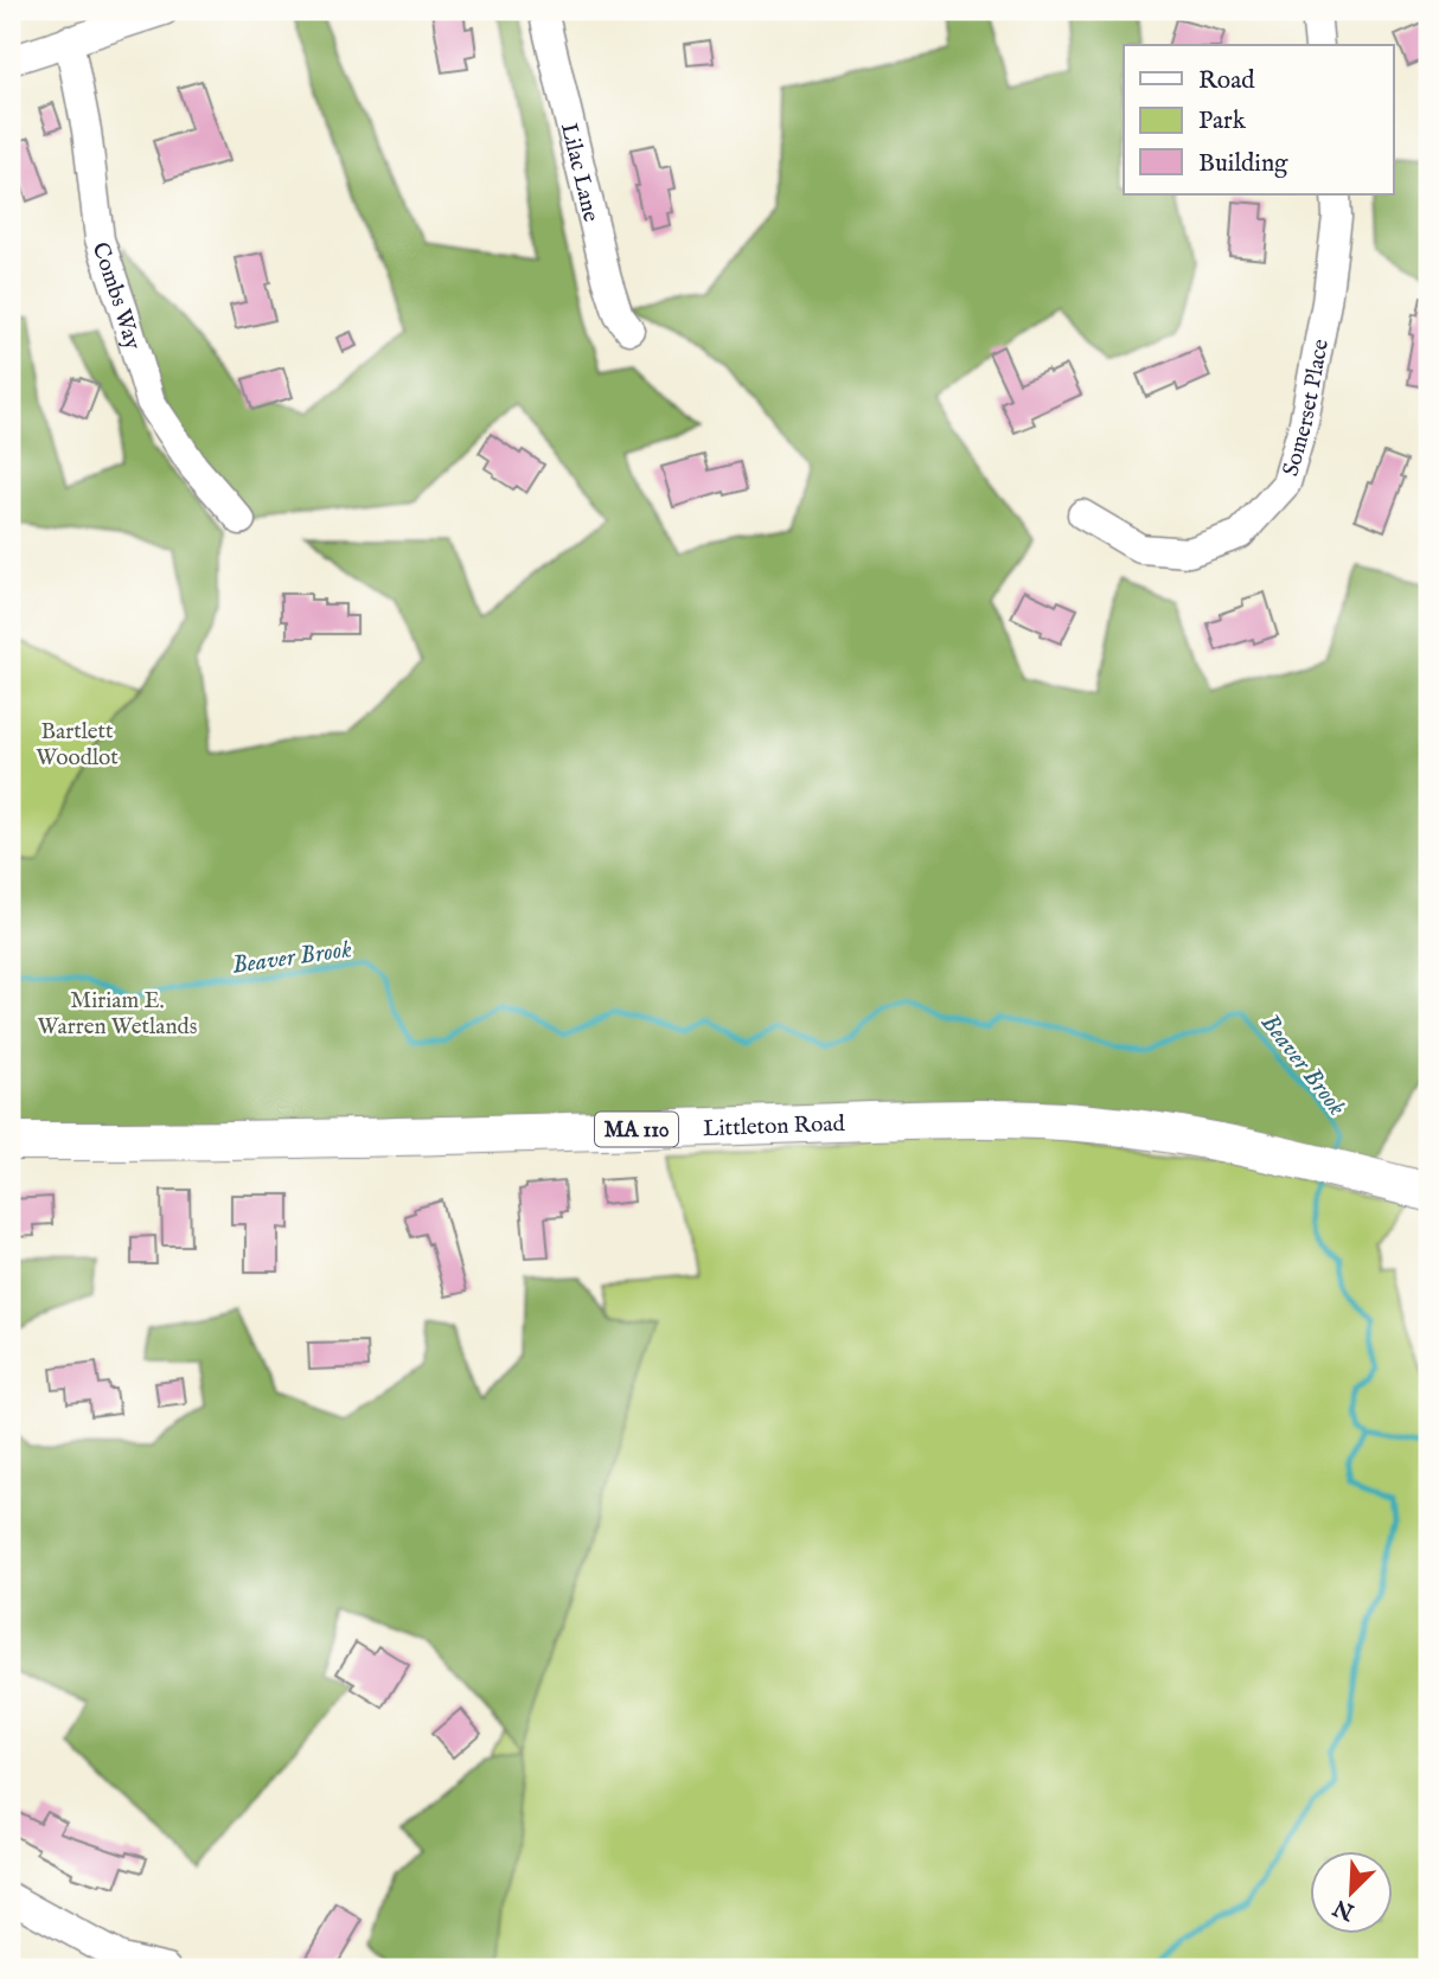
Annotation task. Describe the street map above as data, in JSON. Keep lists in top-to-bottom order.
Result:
{
  "streets": {
    "main road": ["Littleton Road", "MA 110"],
    "street": ["Lilac Lane", "Combs Way", "Somerset Place"]
  },
  "water": ["Beaver Brook"],
  "parks": ["Bartlett Woodlot", "Miriam E. Warren Wetlands"],
  "legend": ["Road", "Park", "Building"],
  "north": "bottom left"
}
